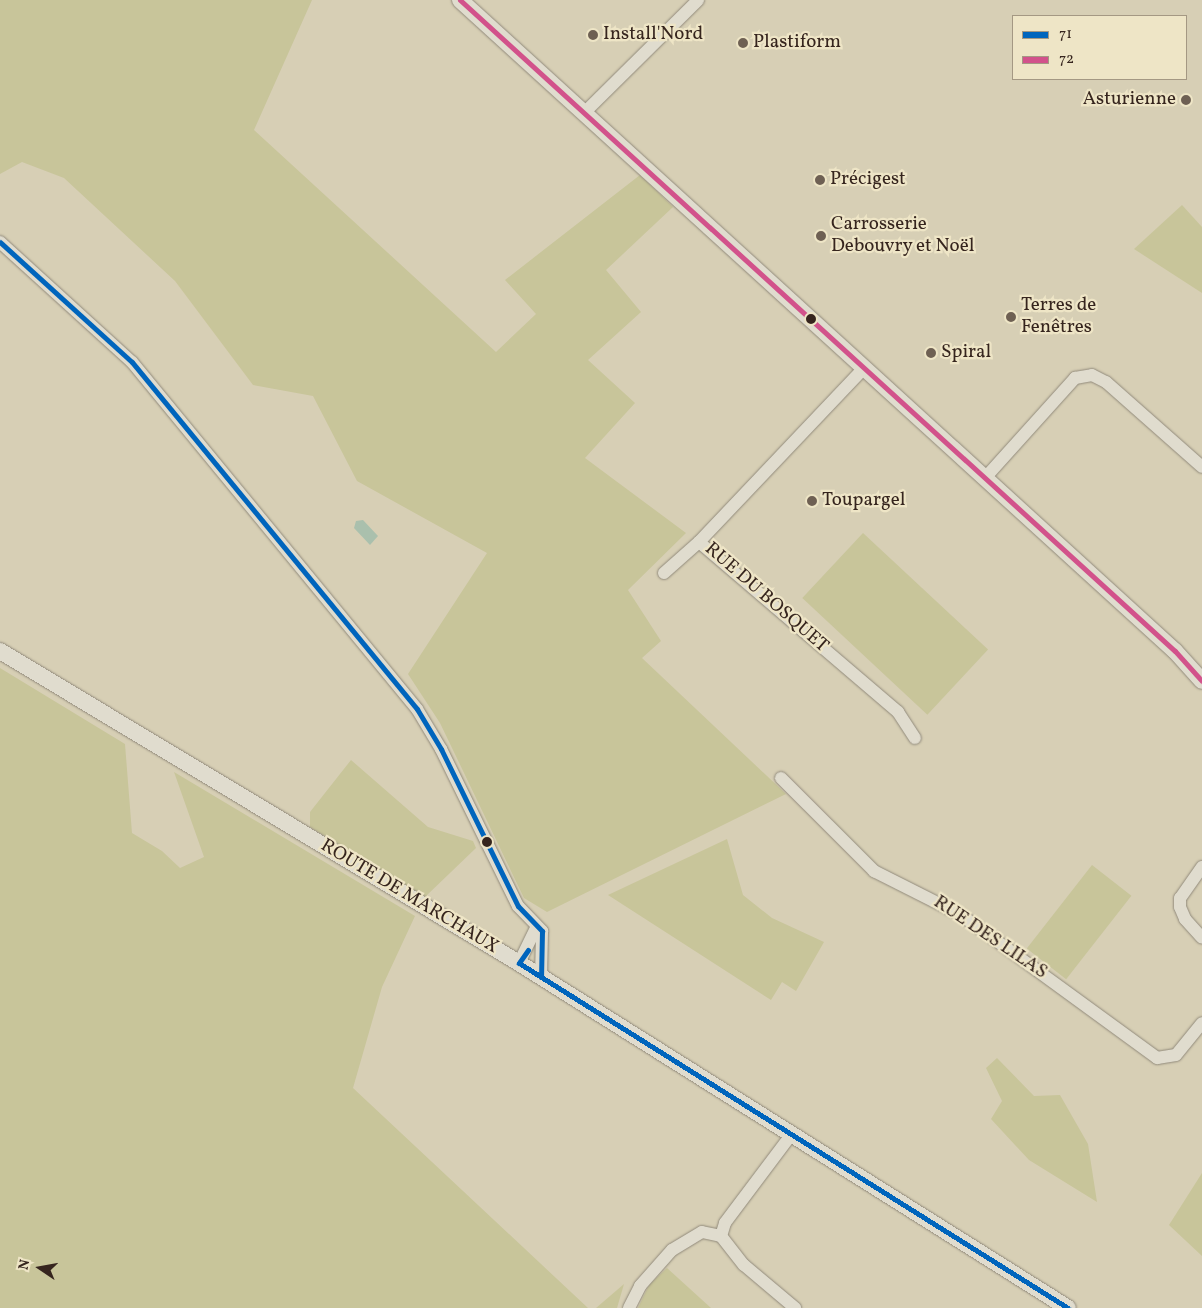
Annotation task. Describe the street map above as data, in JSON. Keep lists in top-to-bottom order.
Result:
{
  "streets": {
    "main road": ["ROUTE DE MARCHAUX"],
    "street": ["RUE DU BOSQUET", "RUE DES LILAS"]
  },
  "places": [
    "Install'Nord",
    "Plastiform",
    "Asturienne",
    "Précigest",
    "Carrosserie Debouvry et Noël",
    "Terres de Fenêtres",
    "Spiral",
    "Toupargel"
  ],
  "lines": ["transit line 72", "transit line 71"],
  "legend": ["71", "72"],
  "north": "left"
}
